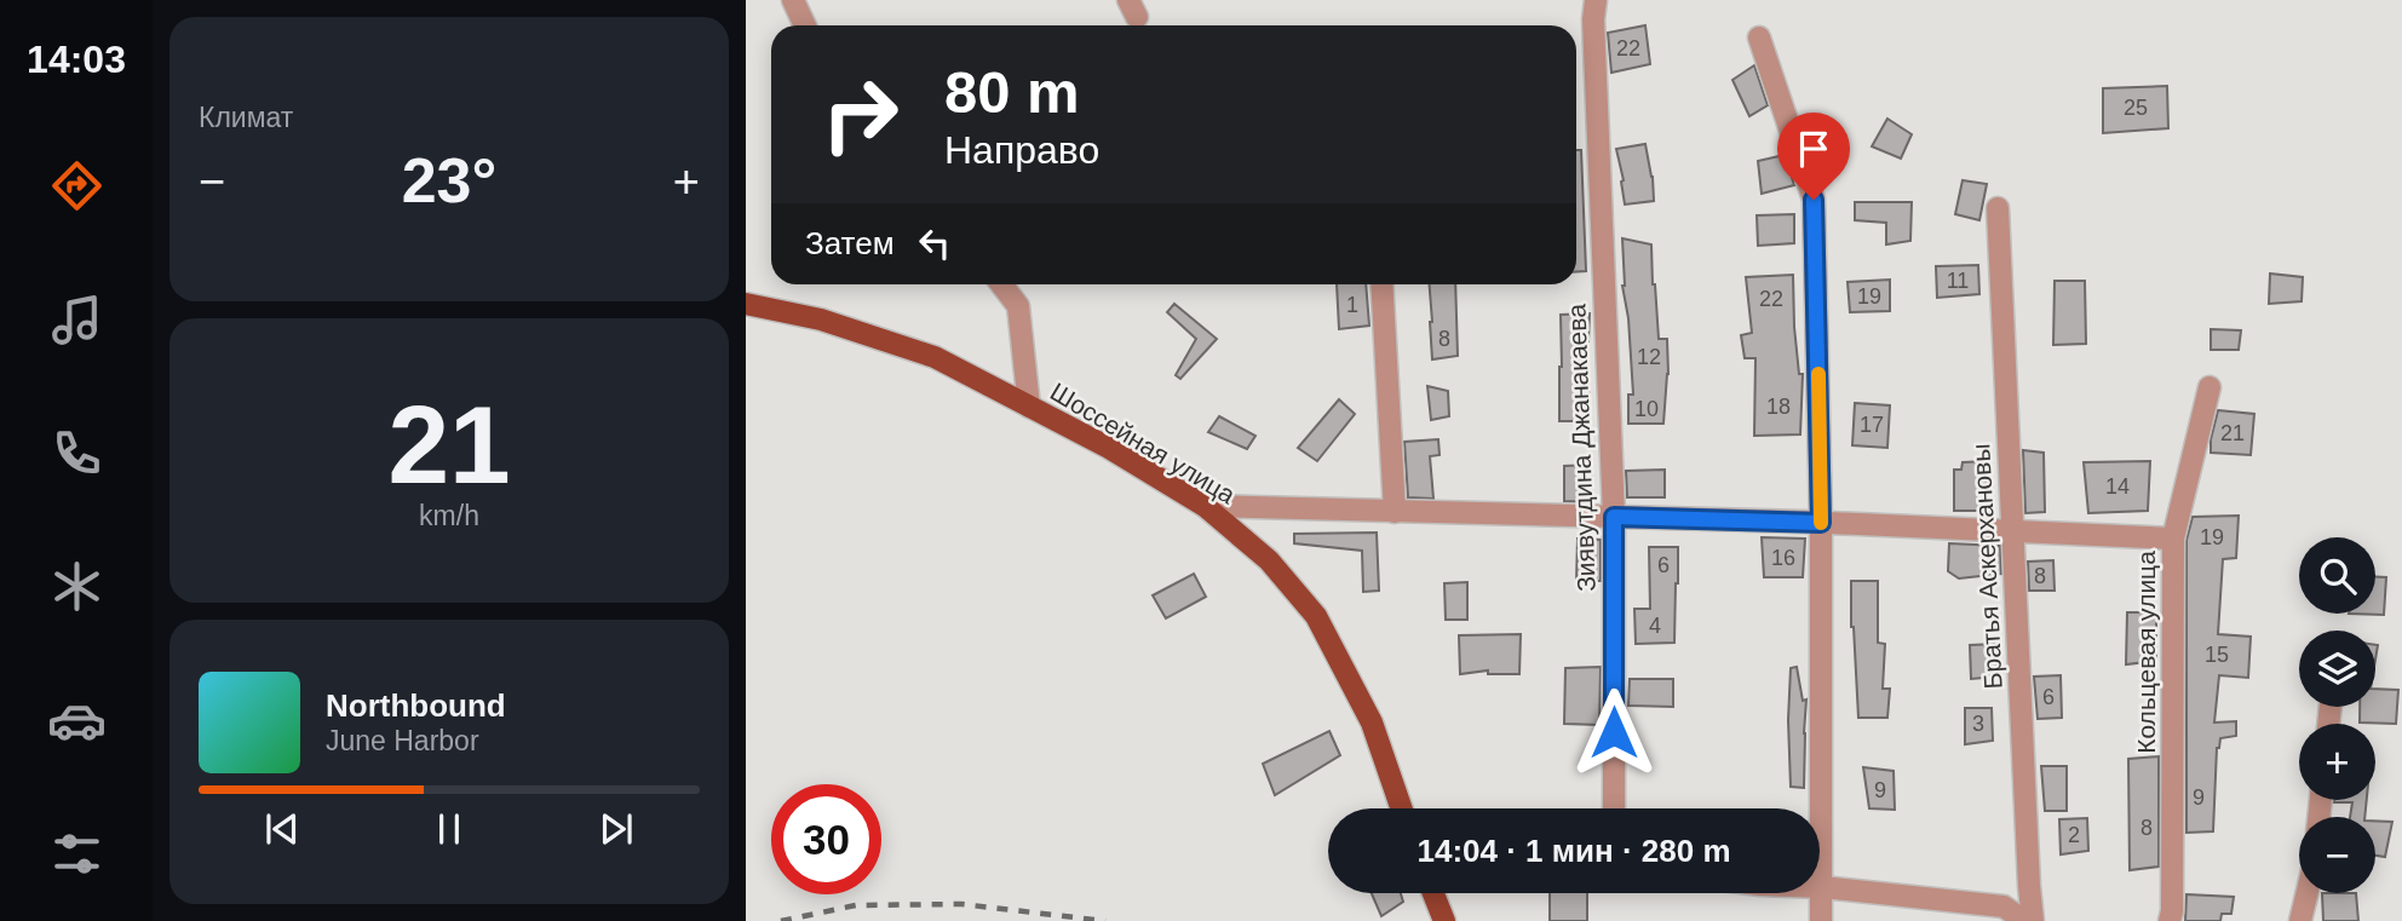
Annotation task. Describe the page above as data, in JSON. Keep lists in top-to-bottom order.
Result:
{
  "streets": {
    "main road": ["Шоссейная улица"],
    "street": ["Зиявутдина Джанакаева", "Братья Аскерхановы", "Кольцевая улица"]
  },
  "house_numbers": [
    "22",
    "25",
    "11",
    "19",
    "22",
    "1",
    "8",
    "12",
    "18",
    "10",
    "17",
    "21",
    "14",
    "19",
    "16",
    "6",
    "8",
    "4",
    "15",
    "6",
    "3",
    "9",
    "9",
    "8",
    "2"
  ],
  "page": {
    "tabs": "14:03",
    "tile": [
      "Климат",
      ["21", "km/h"]
    ],
    "turn": ["80 m", "Направо"],
    "heat": ["−", "23°", "+"],
    "then": "Затем",
    "map_buttons": ["+", "−"],
    "song": ["Northbound", "June Harbor"],
    "limit": "30",
    "trip": "14:04 · 1 мин · 280 m"
  }
}
